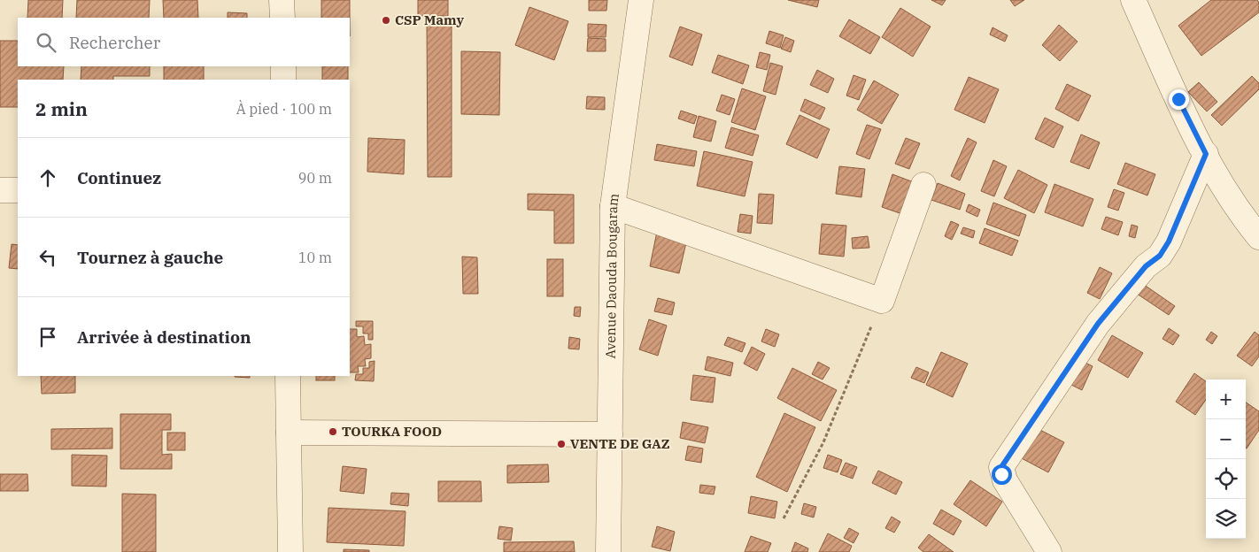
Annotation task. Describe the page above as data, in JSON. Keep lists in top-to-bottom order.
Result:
{
  "streets": {
    "street": ["Avenue Daouda Bougaram"]
  },
  "places": ["CSP Mamy", "TOURKA FOOD", "VENTE DE GAZ"],
  "page": {
    "search": "Rechercher",
    "heading": ["2 min", "À pied · 100 m"],
    "list": [
      ["Continuez", "90 m"],
      ["Tournez à gauche", "10 m"],
      "Arrivée à destination"
    ],
    "map_buttons": ["+", "−"]
  }
}
